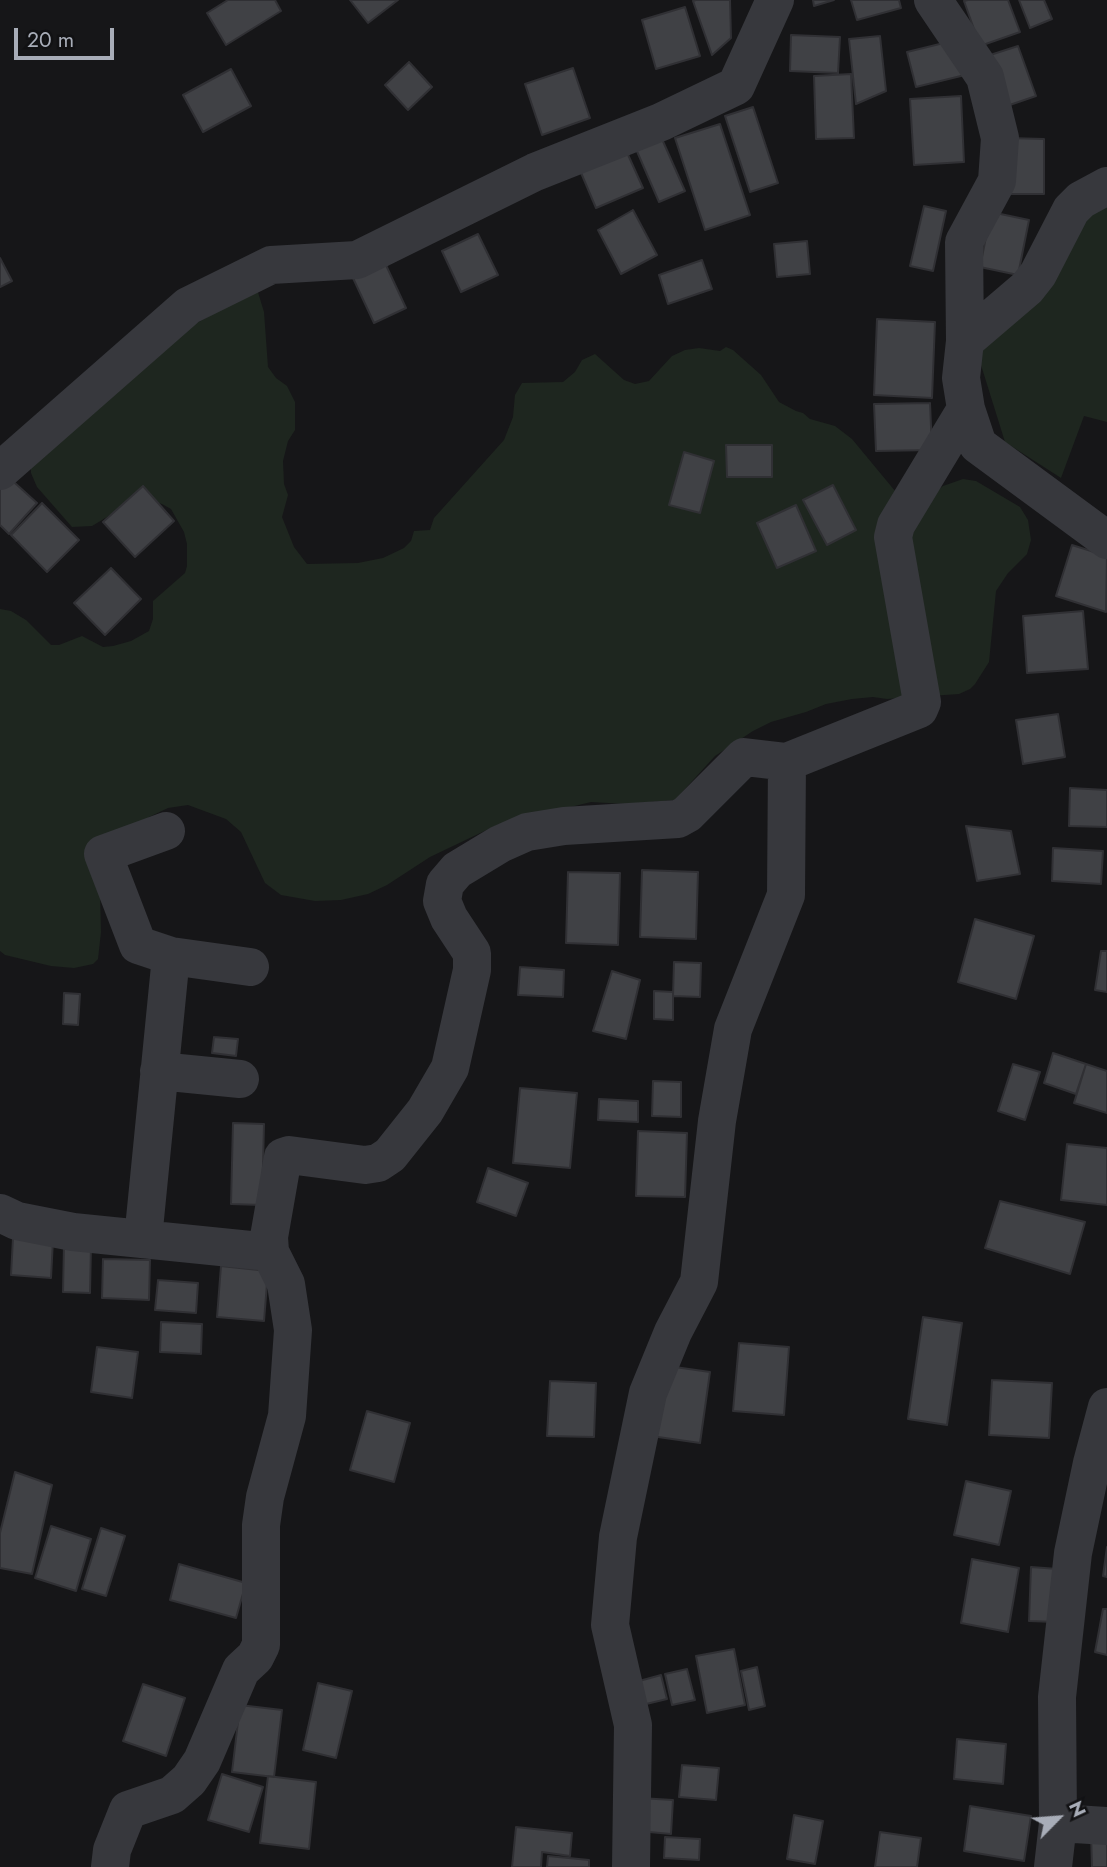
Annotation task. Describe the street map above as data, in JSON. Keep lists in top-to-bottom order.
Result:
{
  "scale_bar": "20 m",
  "north": "top right"
}
